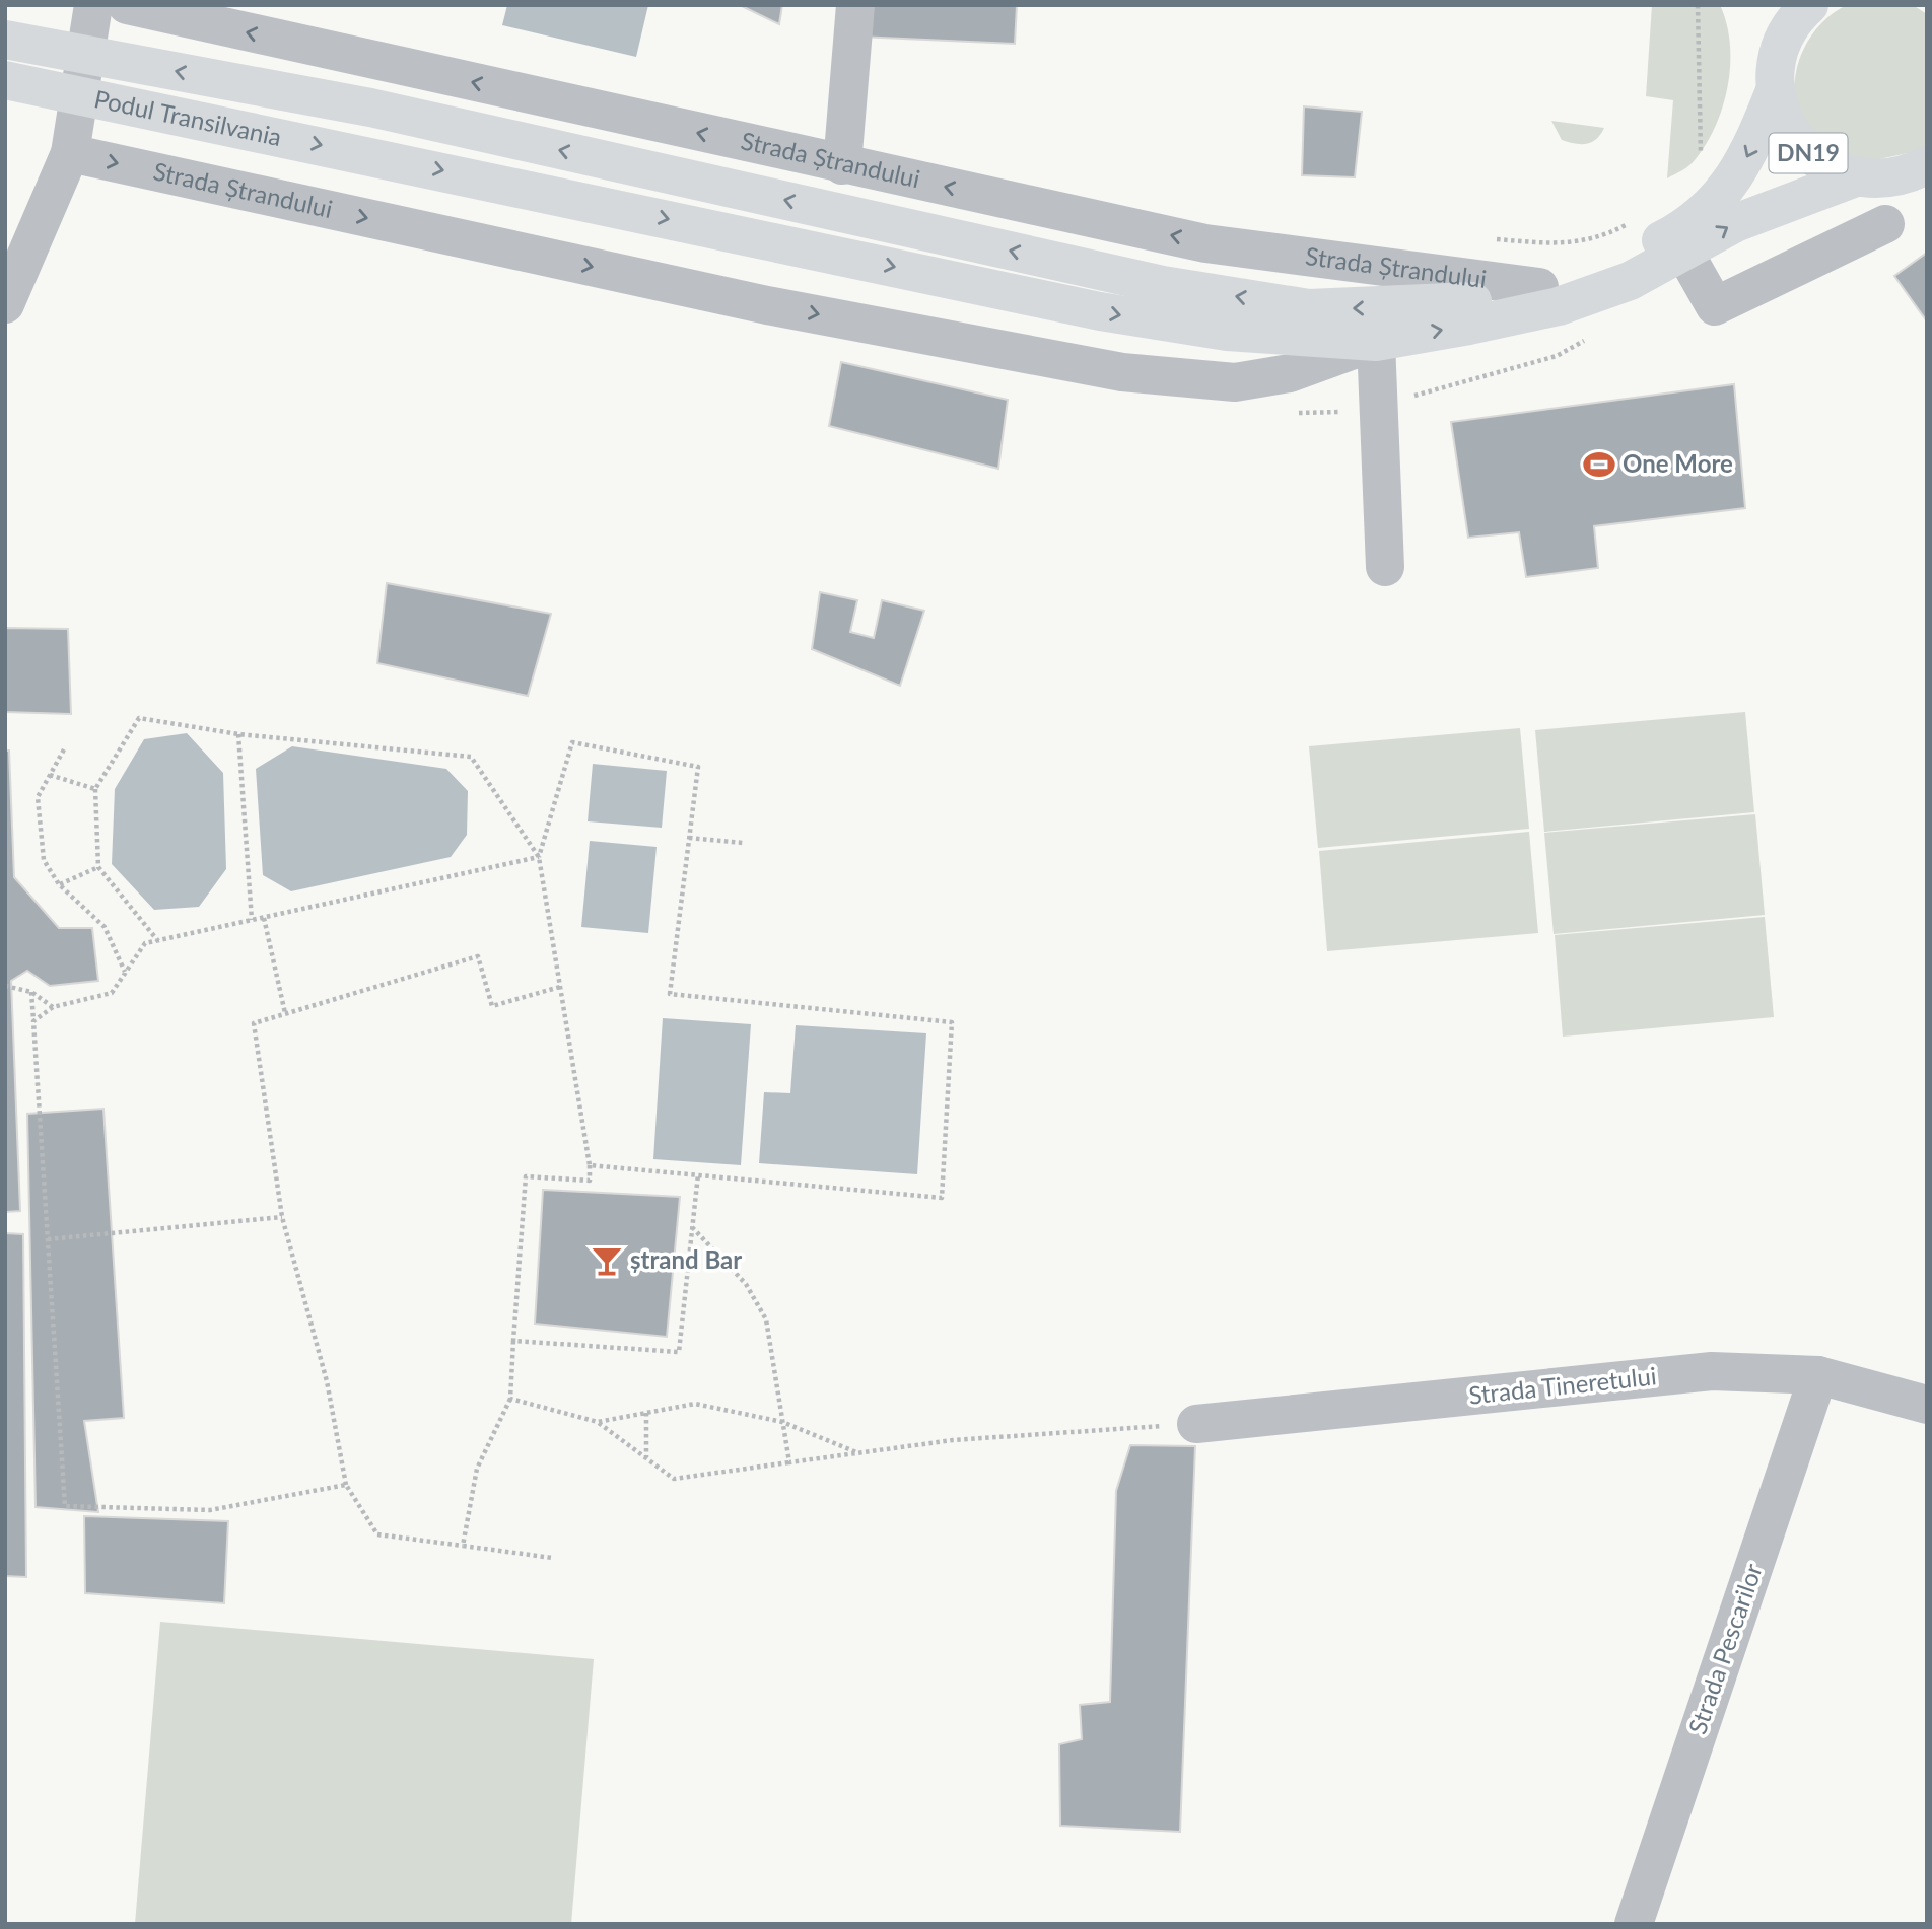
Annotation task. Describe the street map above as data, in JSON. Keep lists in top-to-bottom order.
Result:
{
  "streets": {
    "main road": ["Podul Transilvania", "DN19", "Strada Ștrandului"],
    "street": ["Strada Tineretului", "Strada Pescarilor"]
  },
  "crossings": [
    ["Podul Transilvania", "Strada Ștrandului"],
    ["DN19", "Strada Ștrandului"],
    ["Strada Tineretului", "Strada Pescarilor"]
  ],
  "places": {
    "sports": ["One More"],
    "bar": ["ștrand Bar"]
  }
}
